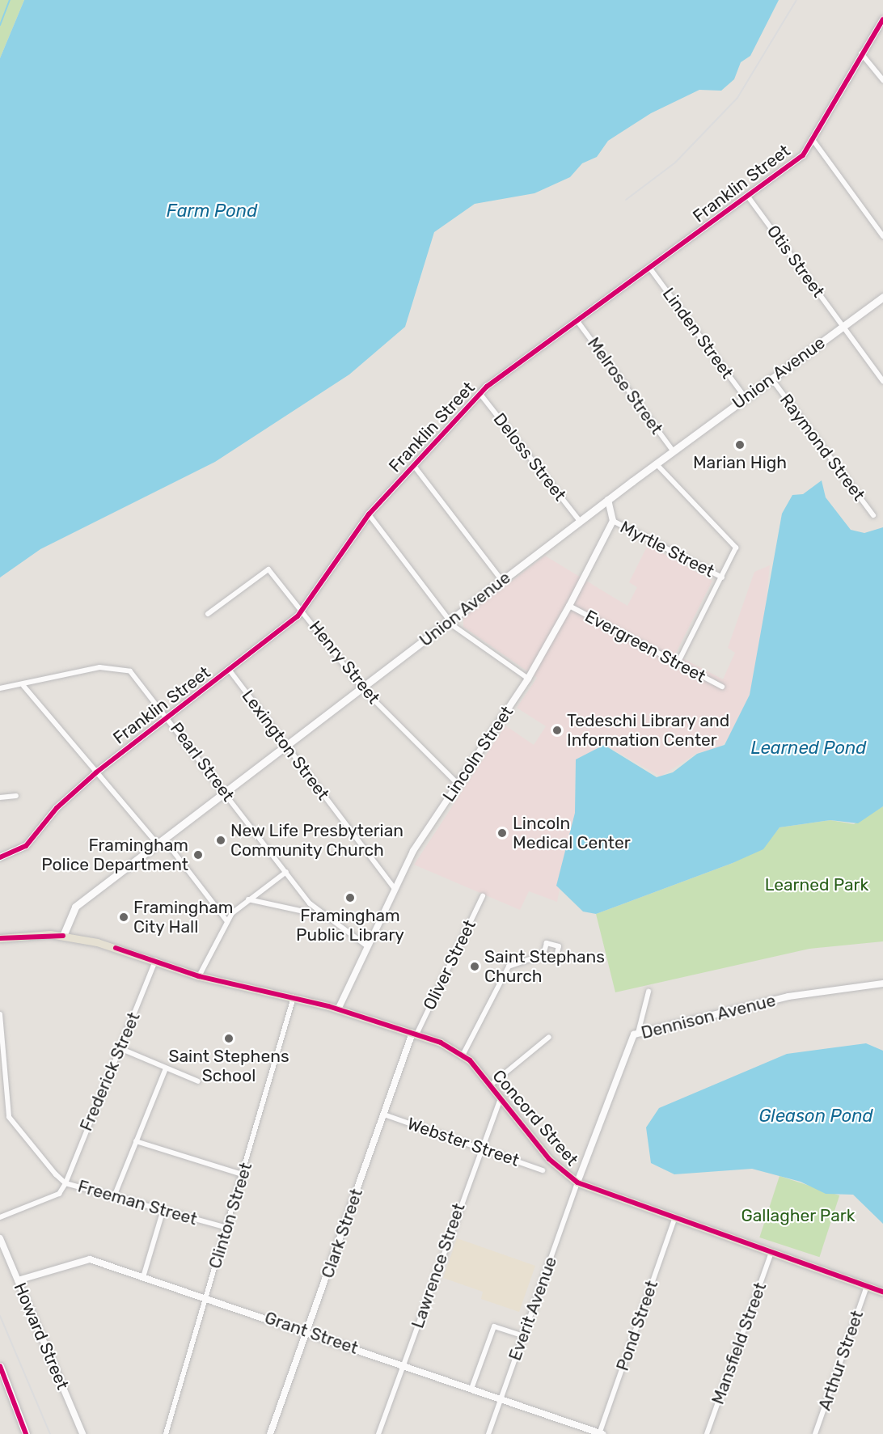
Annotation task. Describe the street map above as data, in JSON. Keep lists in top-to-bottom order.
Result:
{
  "streets": {
    "main road": ["Union Avenue", "Concord Street"],
    "street": [
      "Franklin Street",
      "Otis Street",
      "Linden Street",
      "Melrose Street",
      "Raymond Street",
      "Deloss Street",
      "Myrtle Street",
      "Evergreen Street",
      "Henry Street",
      "Lexington Street",
      "Lincoln Street",
      "Pearl Street",
      "Oliver Street",
      "Dennison Avenue",
      "Frederick Street",
      "Webster Street",
      "Freeman Street",
      "Clinton Street",
      "Clark Street",
      "Lawrence Street",
      "Everit Avenue",
      "Pond Street",
      "Grant Street",
      "Howard Street",
      "Mansfield Street",
      "Arthur Street"
    ]
  },
  "crossings": [
    ["Franklin Street", "Otis Street"],
    ["Franklin Street", "Linden Street"],
    ["Franklin Street", "Melrose Street"],
    ["Franklin Street", "Deloss Street"],
    ["Franklin Street", "Henry Street"],
    ["Franklin Street", "Lexington Street"],
    ["Franklin Street", "Pearl Street"],
    ["Otis Street", "Union Avenue"],
    ["Linden Street", "Union Avenue"],
    ["Union Avenue", "Melrose Street"],
    ["Union Avenue", "Raymond Street"],
    ["Union Avenue", "Deloss Street"],
    ["Union Avenue", "Henry Street"],
    ["Union Avenue", "Lexington Street"],
    ["Union Avenue", "Pearl Street"],
    ["Union Avenue", "Concord Street"],
    ["Myrtle Street", "Lincoln Street"],
    ["Evergreen Street", "Lincoln Street"],
    ["Henry Street", "Lincoln Street"],
    ["Lexington Street", "Lincoln Street"],
    ["Lincoln Street", "Pearl Street"],
    ["Lincoln Street", "Concord Street"],
    ["Oliver Street", "Concord Street"],
    ["Oliver Street", "Clark Street"],
    ["Dennison Avenue", "Concord Street"],
    ["Dennison Avenue", "Everit Avenue"],
    ["Frederick Street", "Concord Street"],
    ["Frederick Street", "Freeman Street"],
    ["Concord Street", "Clinton Street"],
    ["Concord Street", "Clark Street"],
    ["Concord Street", "Lawrence Street"],
    ["Concord Street", "Everit Avenue"],
    ["Concord Street", "Pond Street"],
    ["Concord Street", "Mansfield Street"],
    ["Concord Street", "Arthur Street"],
    ["Webster Street", "Clark Street"],
    ["Webster Street", "Lawrence Street"],
    ["Freeman Street", "Clinton Street"],
    ["Clinton Street", "Grant Street"],
    ["Clark Street", "Grant Street"],
    ["Lawrence Street", "Grant Street"],
    ["Everit Avenue", "Grant Street"],
    ["Pond Street", "Grant Street"],
    ["Grant Street", "Howard Street"]
  ],
  "water": ["Farm Pond", "Learned Pond", "Gleason Pond"],
  "parks": ["Learned Park", "Gallagher Park"],
  "places": [
    "Marian High",
    "Tedeschi Library and Information Center",
    "Lincoln Medical Center",
    "New Life Presbyterian Community Church",
    "Framingham Police Department",
    "Framingham Public Library",
    "Framingham City Hall",
    "Saint Stephans Church",
    "Saint Stephens School"
  ]
}
